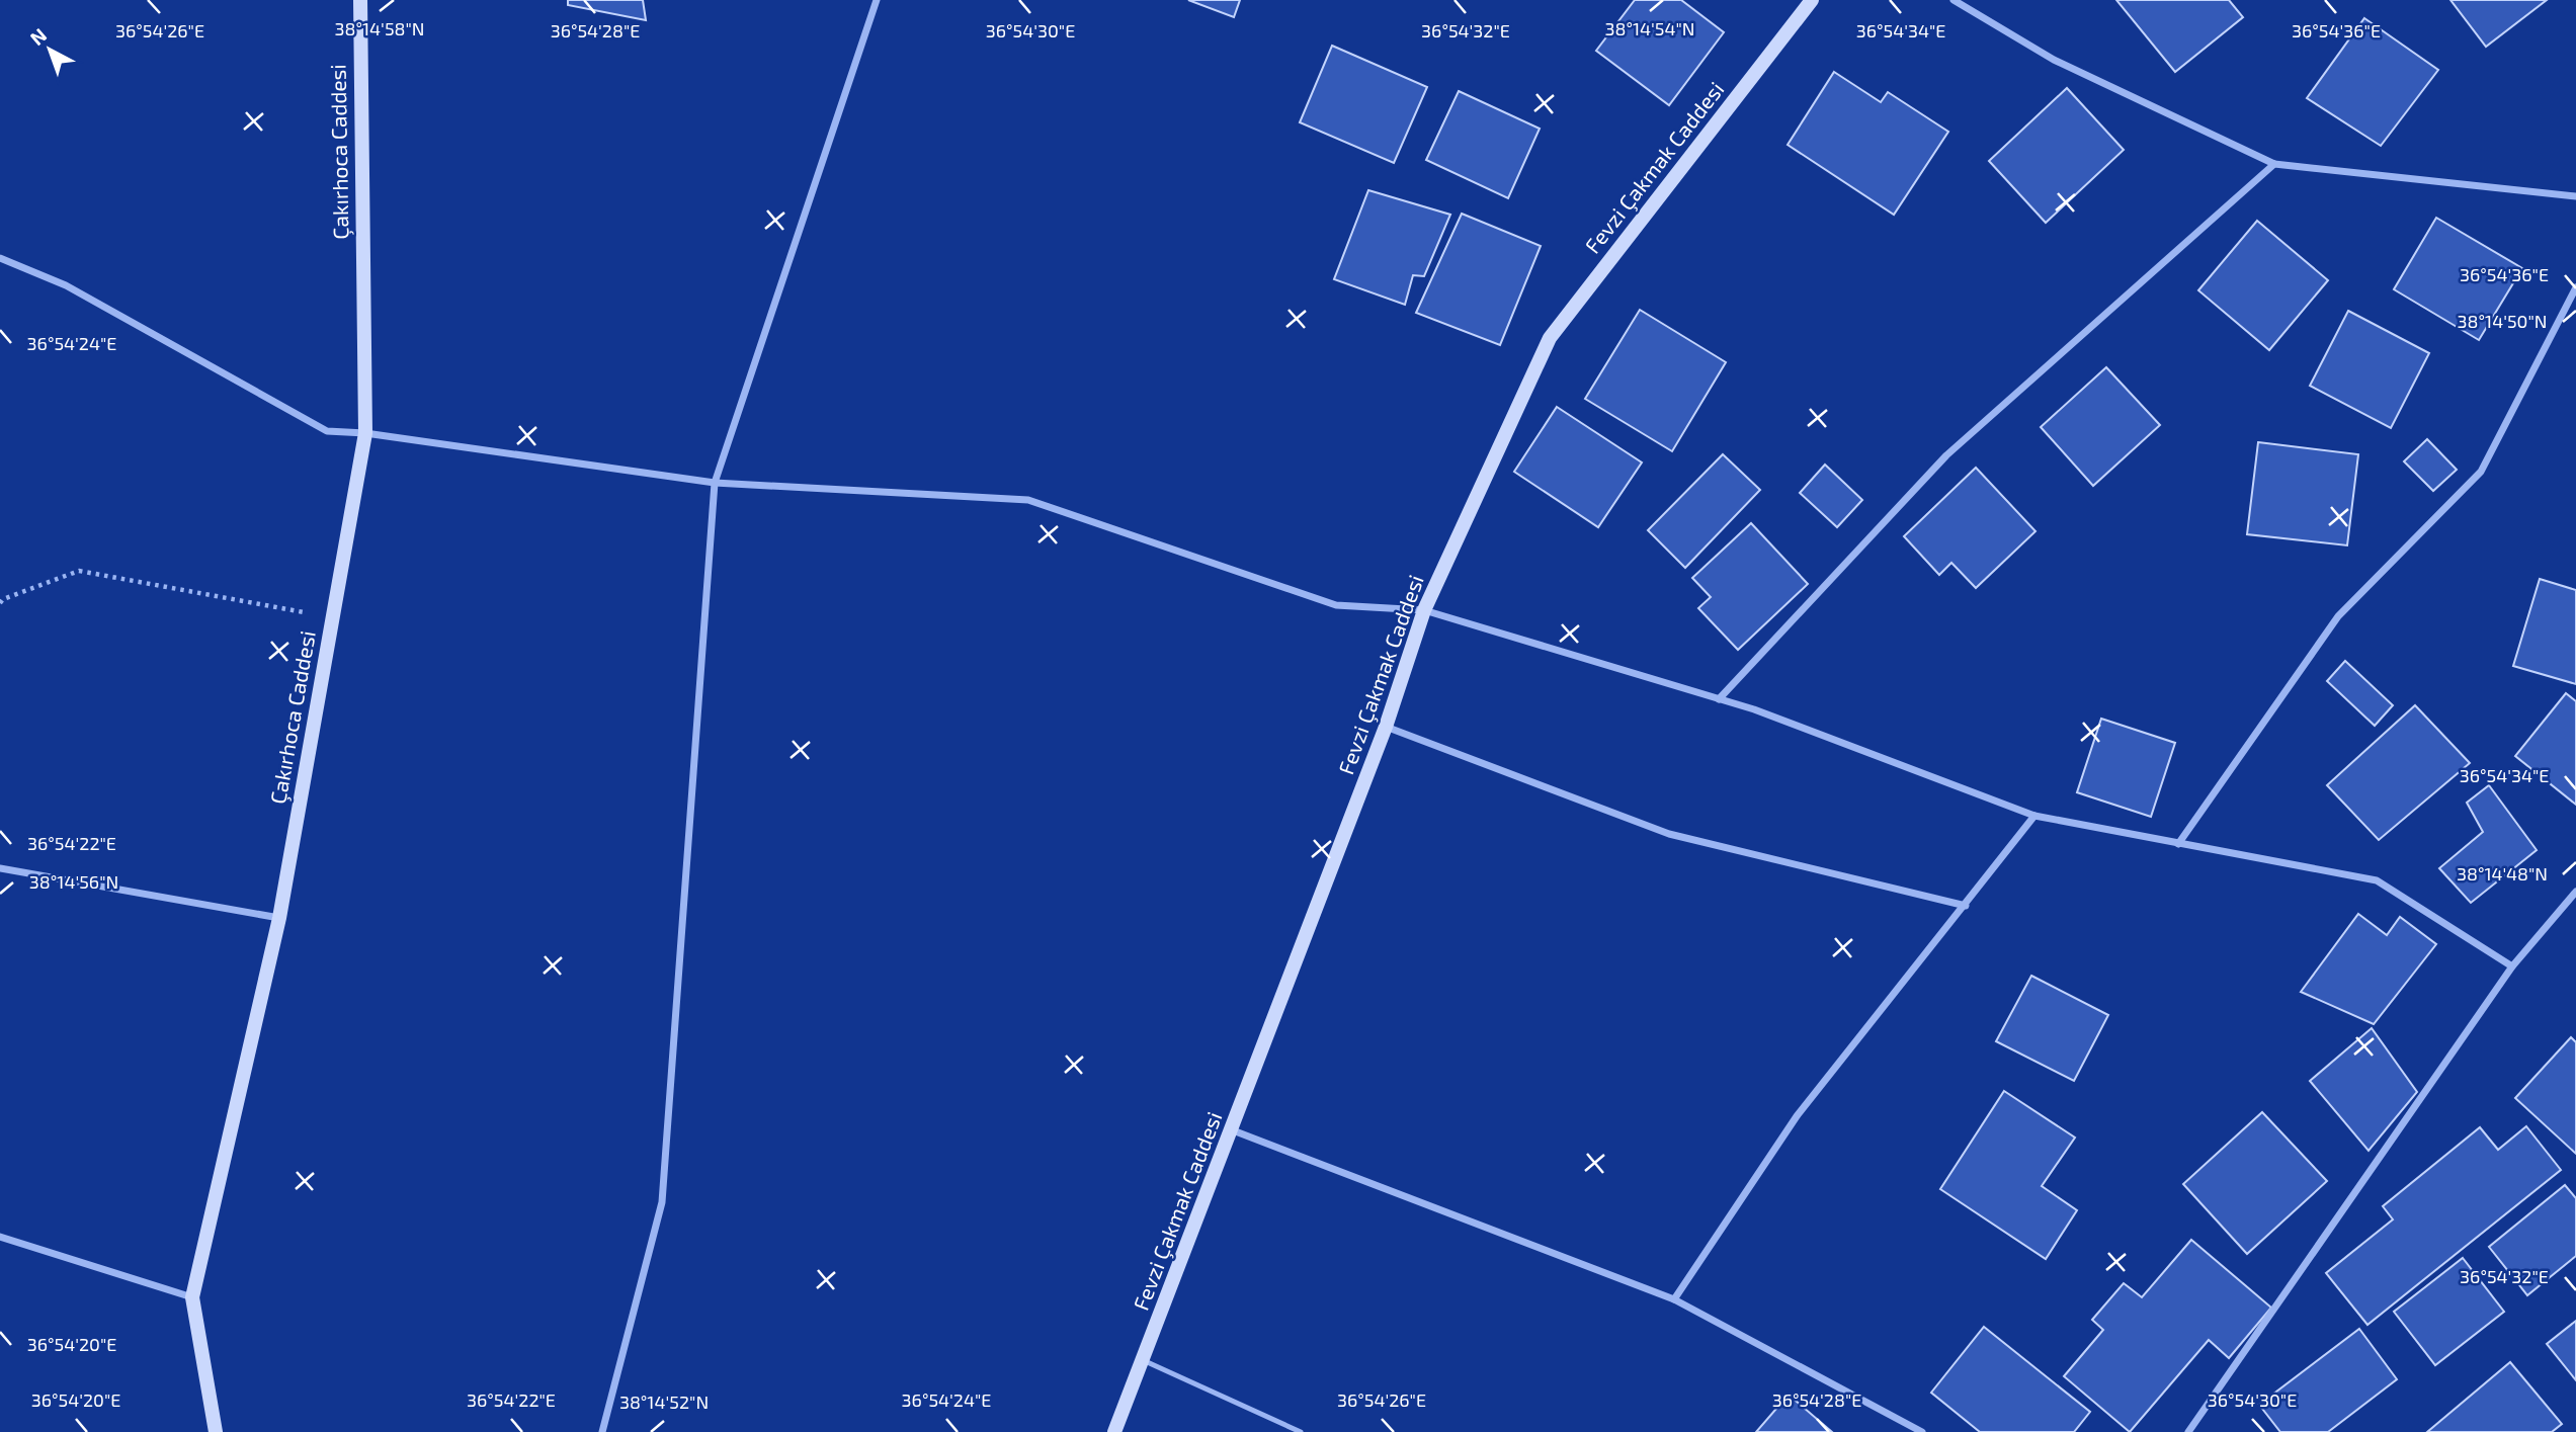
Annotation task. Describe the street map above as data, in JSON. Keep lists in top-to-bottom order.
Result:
{
  "streets": {
    "street": ["Çakırhoca Caddesi", "Fevzi Çakmak Caddesi"]
  },
  "north": "top left",
  "coordinates": [
    "38°14'58\"N",
    "38°14'54\"N",
    "36°54'28\"E",
    "36°54'26\"E",
    "36°54'30\"E",
    "36°54'32\"E",
    "36°54'34\"E",
    "36°54'36\"E",
    "38°14'50\"N",
    "36°54'24\"E",
    "36°54'22\"E",
    "38°14'48\"N",
    "38°14'56\"N",
    "36°54'20\"E",
    "38°14'52\"N"
  ]
}
